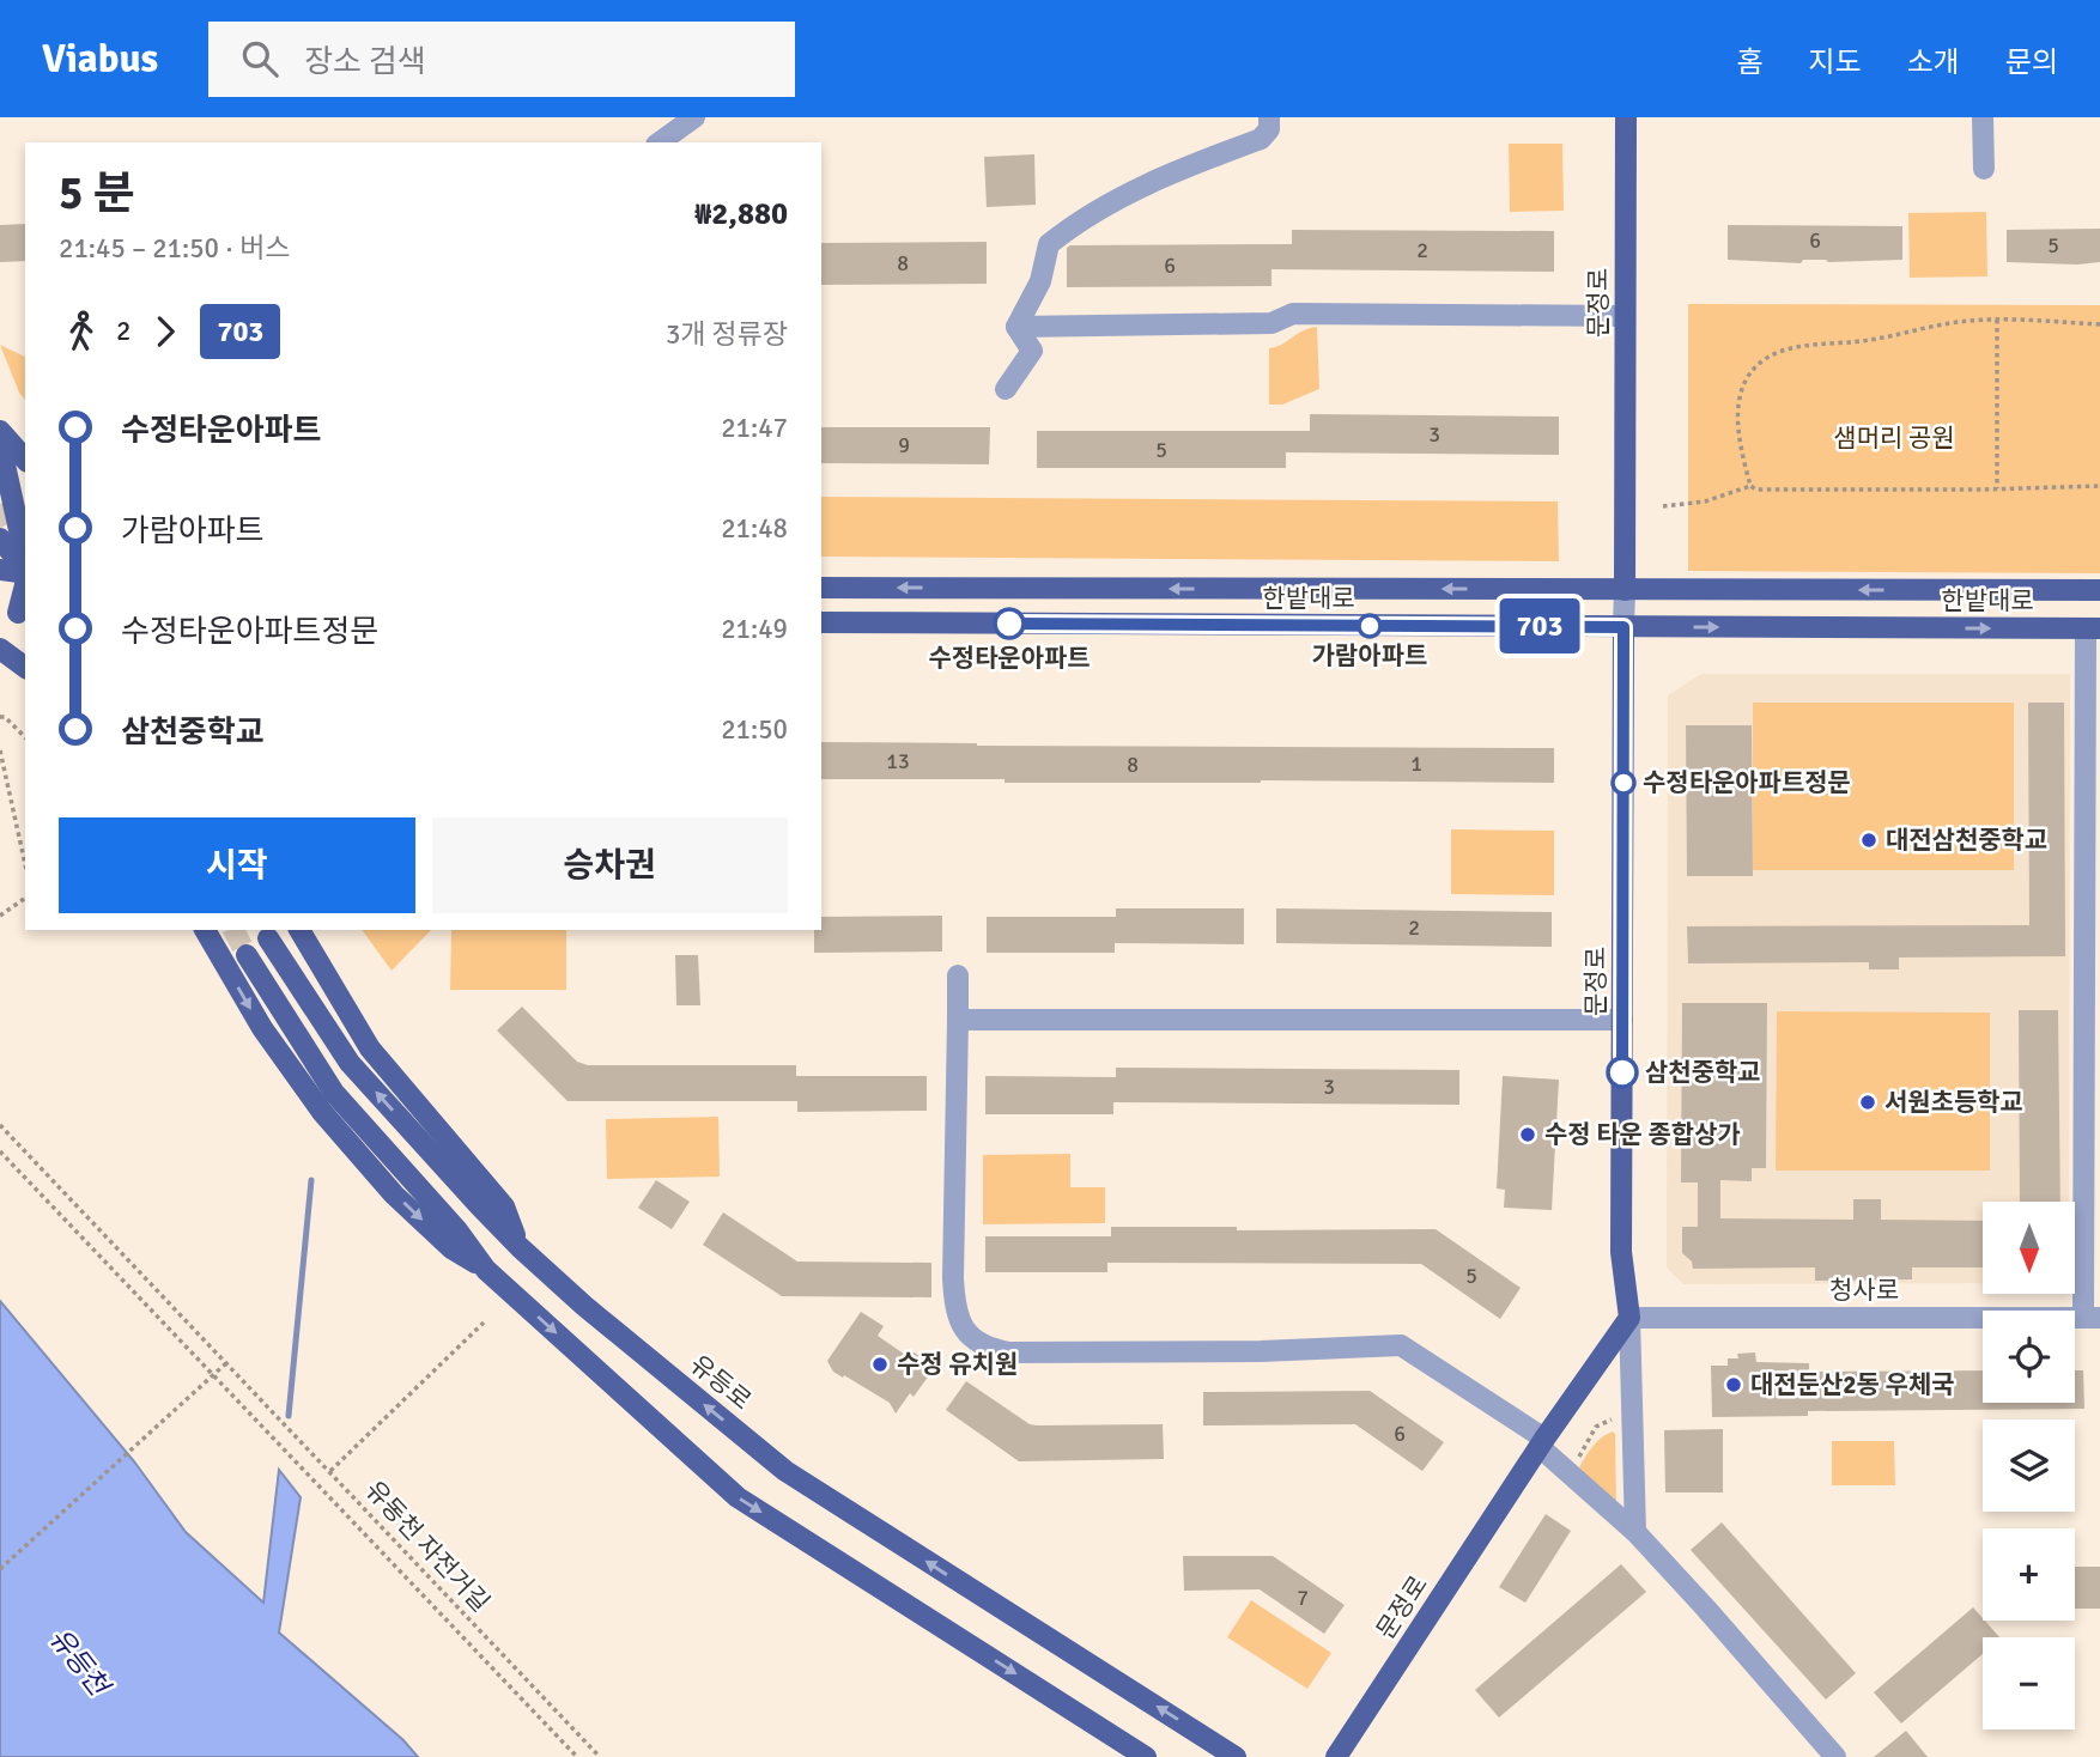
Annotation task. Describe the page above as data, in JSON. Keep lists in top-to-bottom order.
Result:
{
  "streets": {
    "main road": ["문정로", "한밭대로", "유등로"],
    "street": ["청사로"],
    "path": ["유동천 자전거길"]
  },
  "crossings": [
    ["문정로", "한밭대로"],
    ["문정로", "청사로"]
  ],
  "water": ["유등천"],
  "parks": ["샘머리 공원"],
  "places": [
    "수정타운아파트",
    "가람아파트",
    "수정타운아파트정문",
    "대전삼천중학교",
    "삼천중학교",
    "서원초등학교",
    "수정 타운 종합상가",
    "수정 유치원",
    "대전둔산2동 우체국"
  ],
  "lines": ["bus line 703"],
  "house_numbers": [
    "6",
    "5",
    "2",
    "8",
    "6",
    "3",
    "9",
    "5",
    "13",
    "1",
    "8",
    "2",
    "3",
    "5",
    "6",
    "7"
  ],
  "north": "bottom",
  "page": {
    "header": "Viabus",
    "search": "장소 검색",
    "nav": [
      "홈",
      "지도",
      "소개",
      "문의"
    ],
    "on_map": "703",
    "heading": ["5 분", "21:45 – 21:50 · 버스", "₩2,880"],
    "legs": ["2", "703", "3개 정류장"],
    "list": [
      {
        "name": "수정타운아파트",
        "value": "21:47"
      },
      {
        "name": "가람아파트",
        "value": "21:48"
      },
      {
        "name": "수정타운아파트정문",
        "value": "21:49"
      },
      {
        "name": "삼천중학교",
        "value": "21:50"
      }
    ],
    "buttons": ["시작", "승차권"],
    "map_buttons": ["+", "−"]
  }
}
